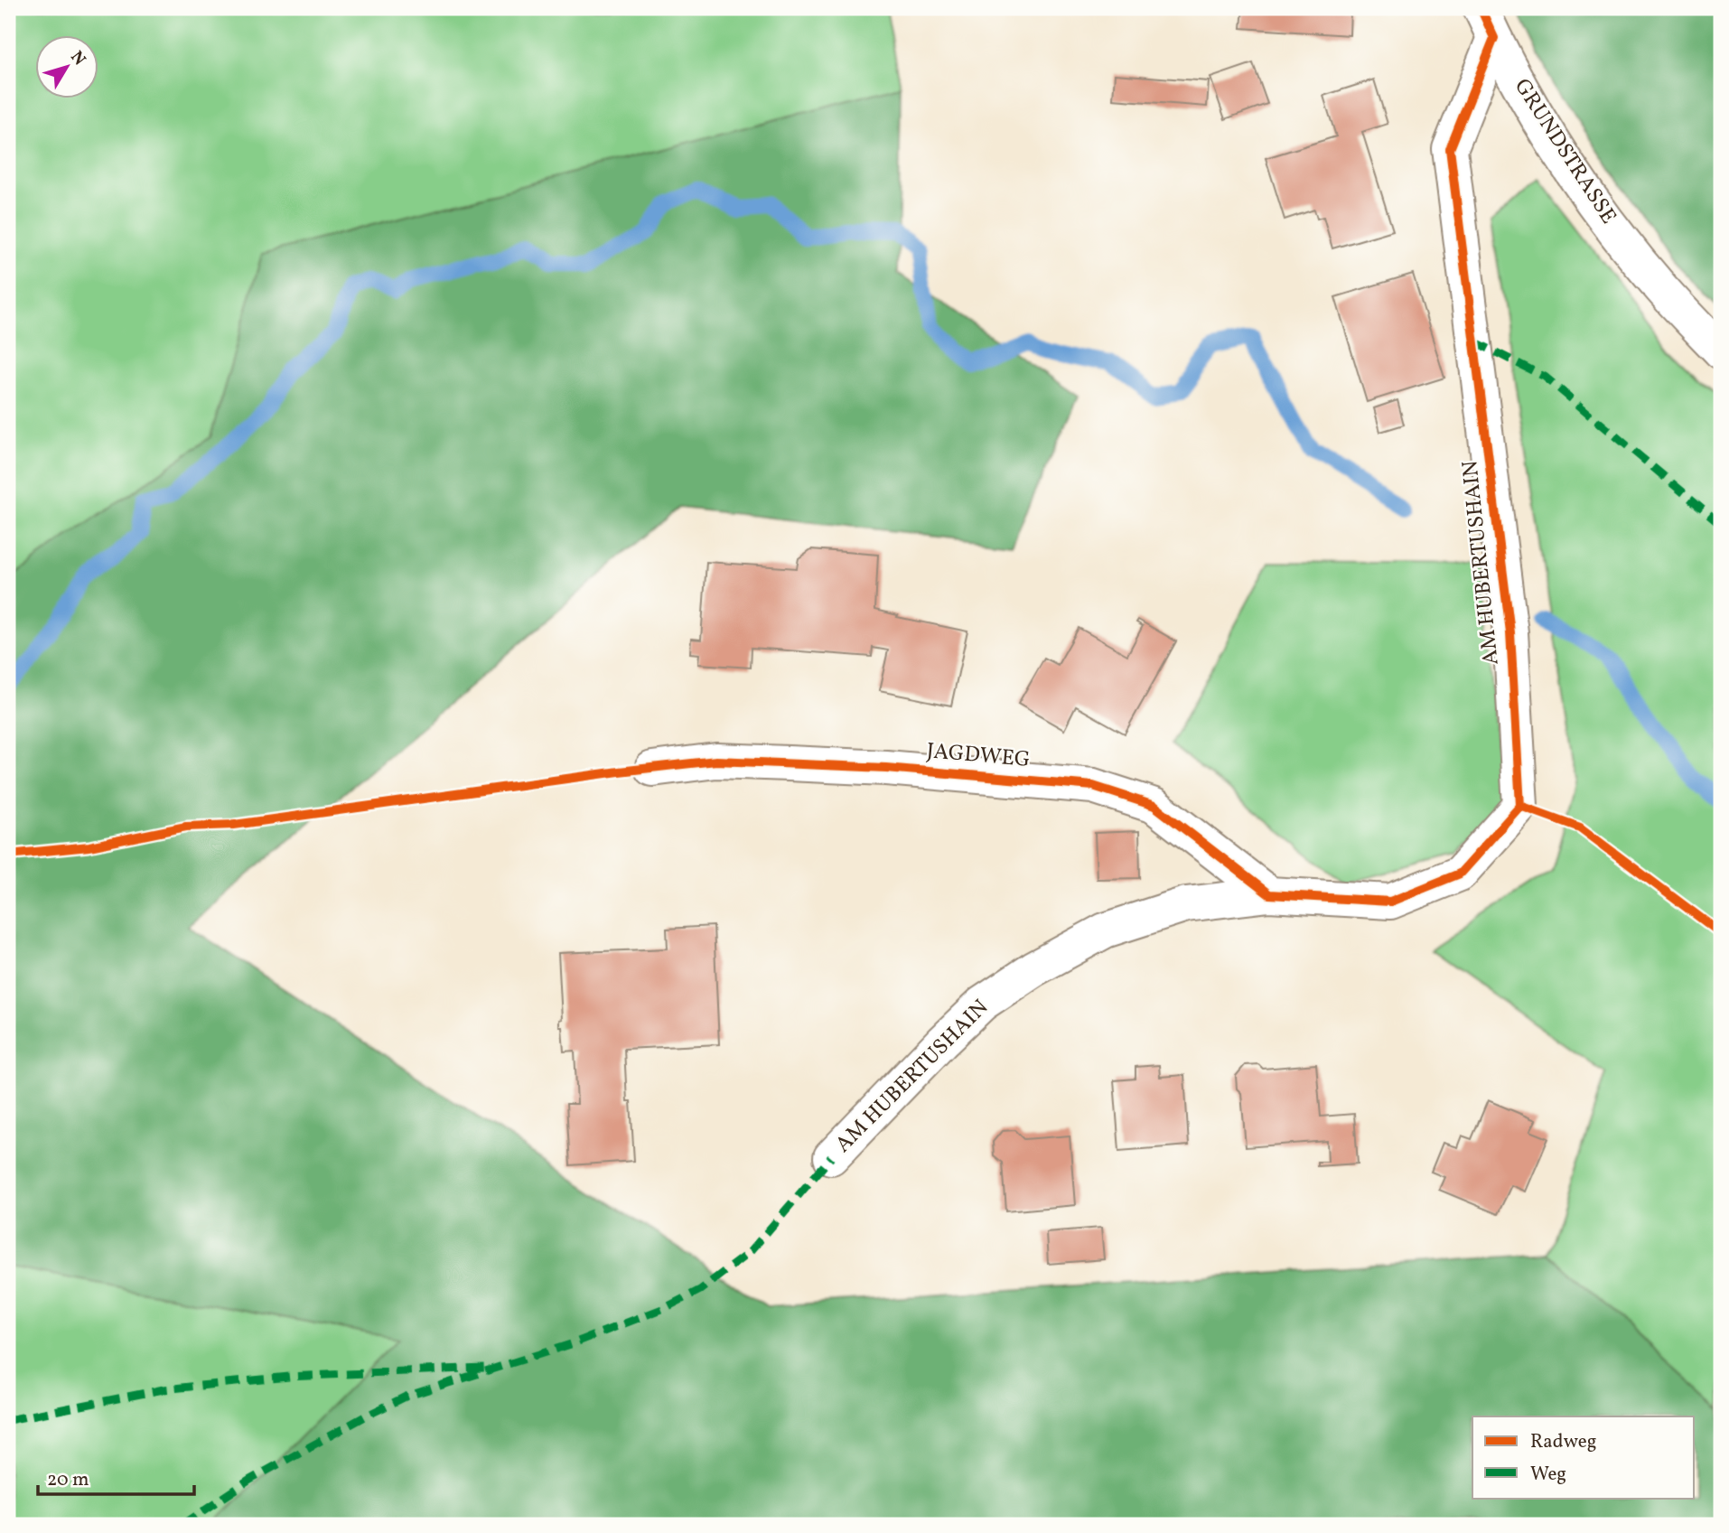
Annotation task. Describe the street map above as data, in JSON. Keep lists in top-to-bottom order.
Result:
{
  "streets": {
    "street": ["GRUNDSTRASSE", "AM HUBERTUSHAIN", "JAGDWEG"]
  },
  "crossings": [
    ["GRUNDSTRASSE", "AM HUBERTUSHAIN"],
    ["AM HUBERTUSHAIN", "JAGDWEG"]
  ],
  "legend": ["Radweg", "Weg"],
  "scale_bar": "20 m",
  "north": "top right"
}
